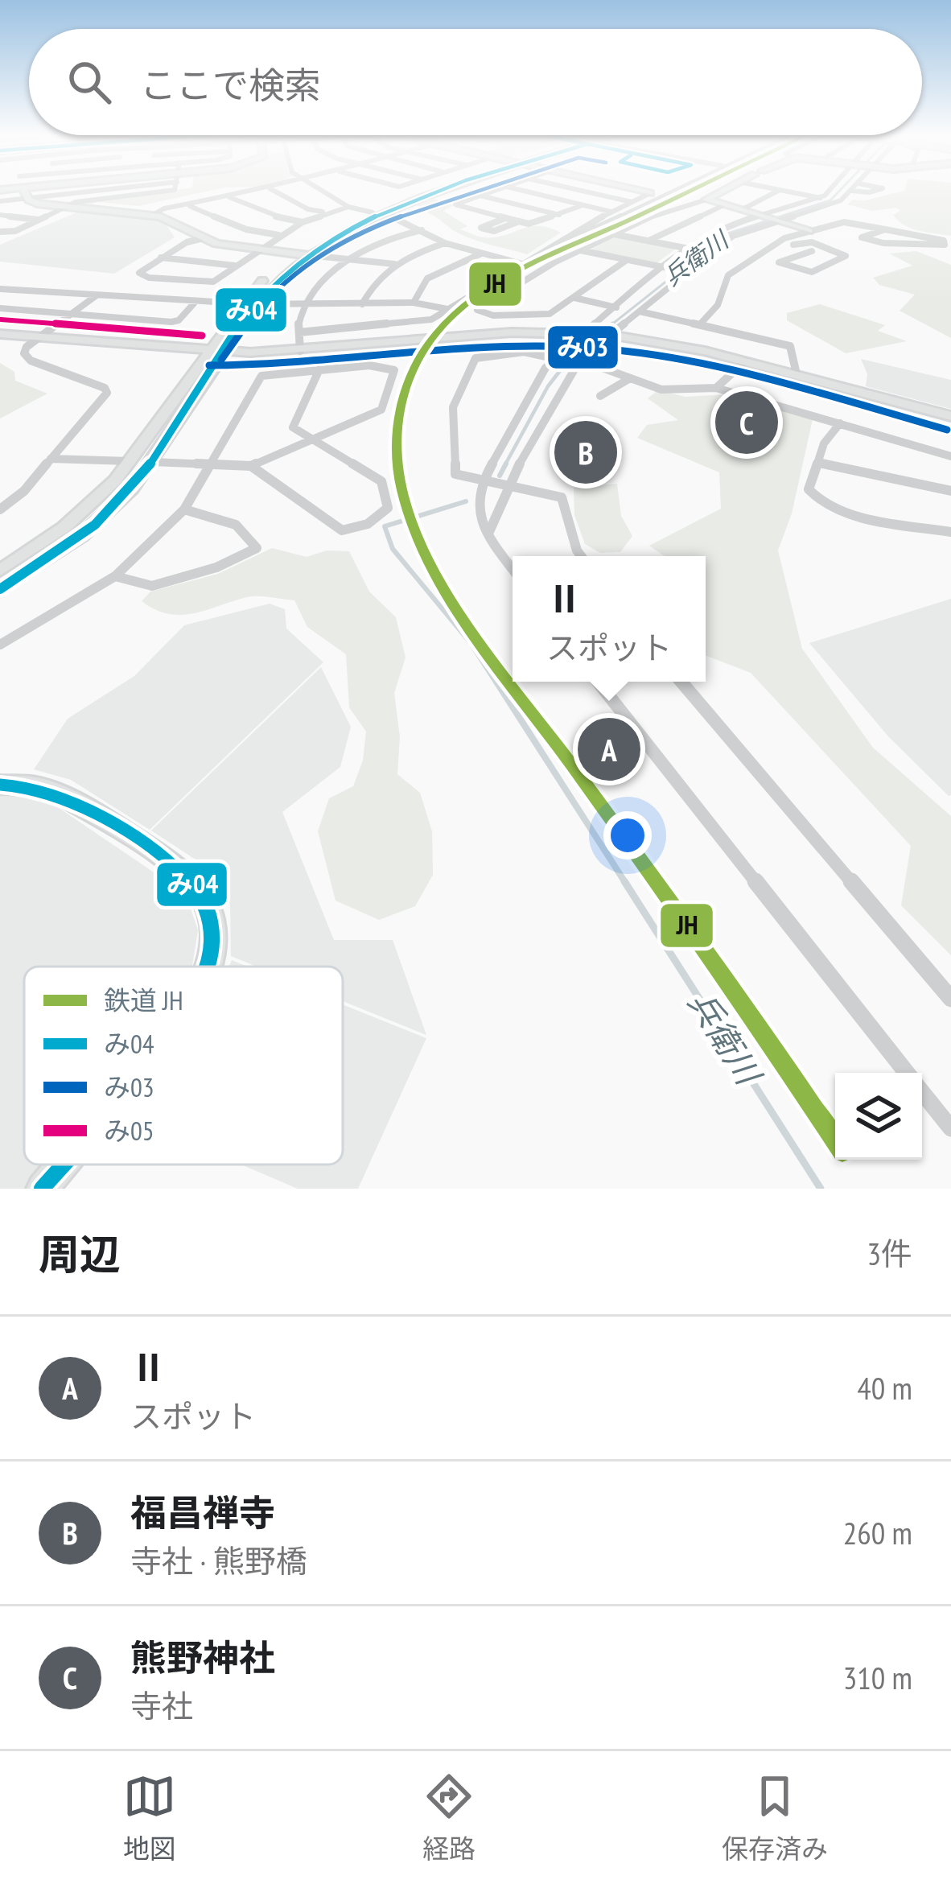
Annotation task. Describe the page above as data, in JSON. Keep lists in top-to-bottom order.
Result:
{
  "water": ["兵衛川"],
  "lines": [
    "rail line JH",
    "transit line み04",
    "transit line み03",
    "transit line み05"
  ],
  "legend": [
    "鉄道 JH",
    "み04",
    "み03",
    "み05"
  ],
  "page": {
    "search": "ここで検索",
    "pins": ["C", "B", "A"],
    "popup": ["Ⅱ", "スポット"],
    "heading": ["周辺", "3件"],
    "list": [
      {
        "mark": "A",
        "name": "Ⅱ",
        "note": "スポット",
        "value": "40 m"
      },
      {
        "mark": "B",
        "name": "福昌禅寺",
        "note": "寺社 · 熊野橋",
        "value": "260 m"
      },
      {
        "mark": "C",
        "name": "熊野神社",
        "note": "寺社",
        "value": "310 m"
      }
    ],
    "nav": ["地図", "経路", "保存済み"]
  }
}
